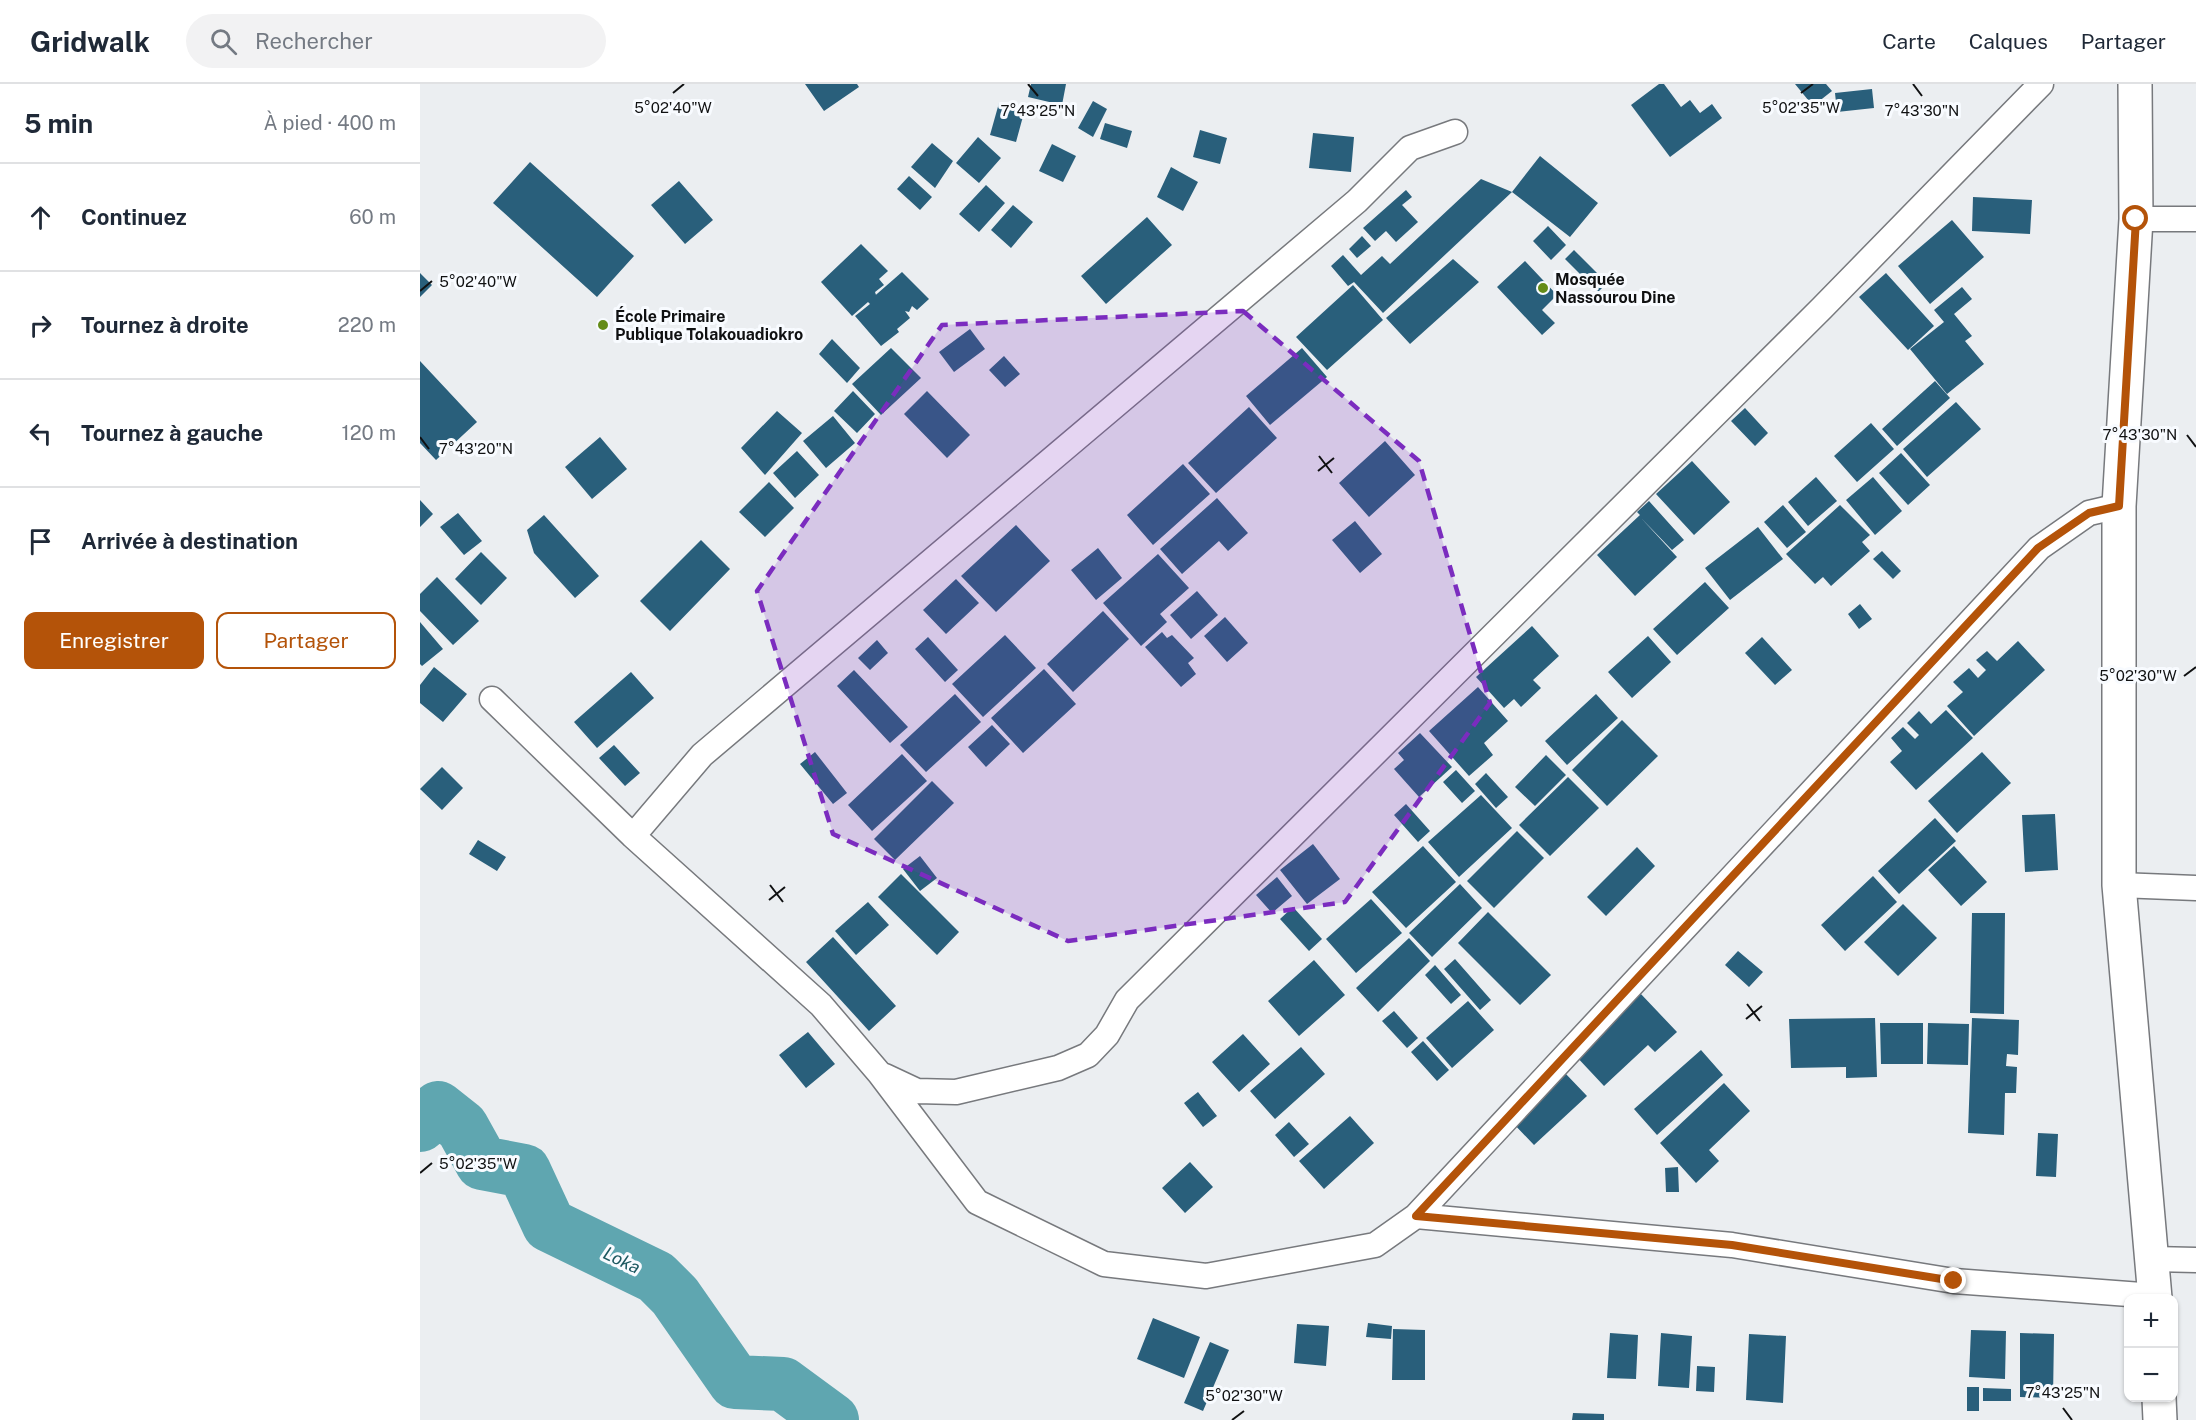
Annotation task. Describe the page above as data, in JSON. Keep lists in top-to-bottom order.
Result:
{
  "water": ["Loka"],
  "places": ["Mosquée Nassourou Dine", "École Primaire Publique Tolakouadiokro"],
  "page": {
    "header": "Gridwalk",
    "search": "Rechercher",
    "nav": ["Carte", "Calques", "Partager"],
    "heading": ["5 min", "À pied · 400 m"],
    "list": [
      ["Continuez", "60 m"],
      ["Tournez à droite", "220 m"],
      ["Tournez à gauche", "120 m"],
      "Arrivée à destination"
    ],
    "buttons": ["Enregistrer", "Partager"],
    "map_buttons": ["+", "−"]
  },
  "coordinates": [
    "5°02'40\"W",
    "5°02'35\"W",
    "7°43'25\"N",
    "7°43'30\"N",
    "7°43'20\"N",
    "5°02'30\"W"
  ]
}
